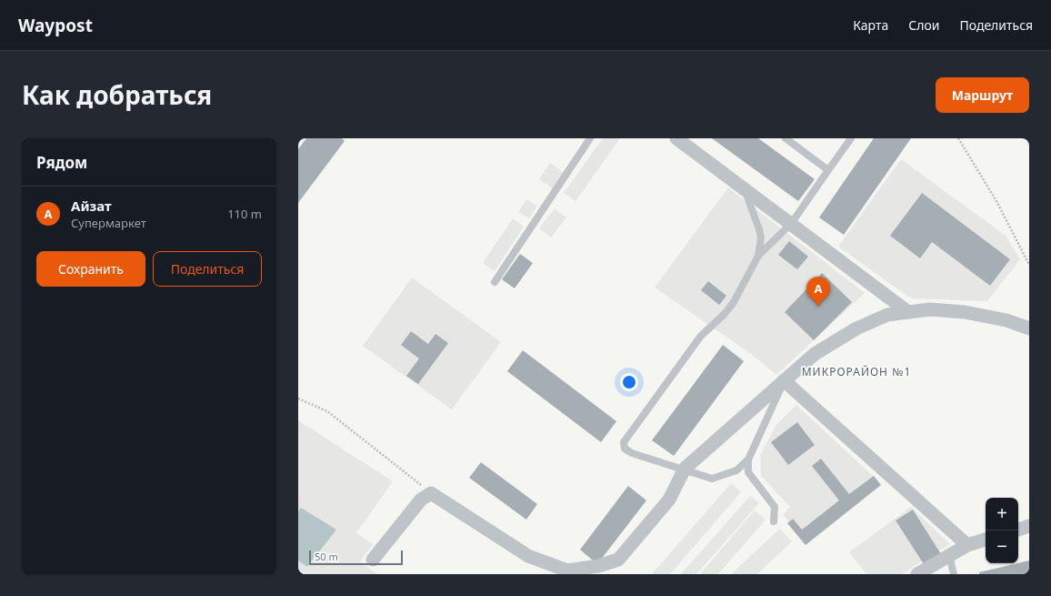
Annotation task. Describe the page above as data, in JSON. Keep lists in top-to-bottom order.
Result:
{
  "districts": ["МИКРОРАЙОН №1"],
  "scale_bar": "50 m",
  "page": {
    "header": "Waypost",
    "nav": ["Карта", "Слои", "Поделиться"],
    "title": "Как добраться",
    "buttons": [
      "Маршрут",
      ["Сохранить", "Поделиться"]
    ],
    "heading": "Рядом",
    "list": [
      {
        "mark": "A",
        "name": "Айзат",
        "note": "Супермаркет",
        "value": "110 m"
      }
    ],
    "pins": "A",
    "map_buttons": ["+", "−"],
    "scale": "50 m"
  }
}
